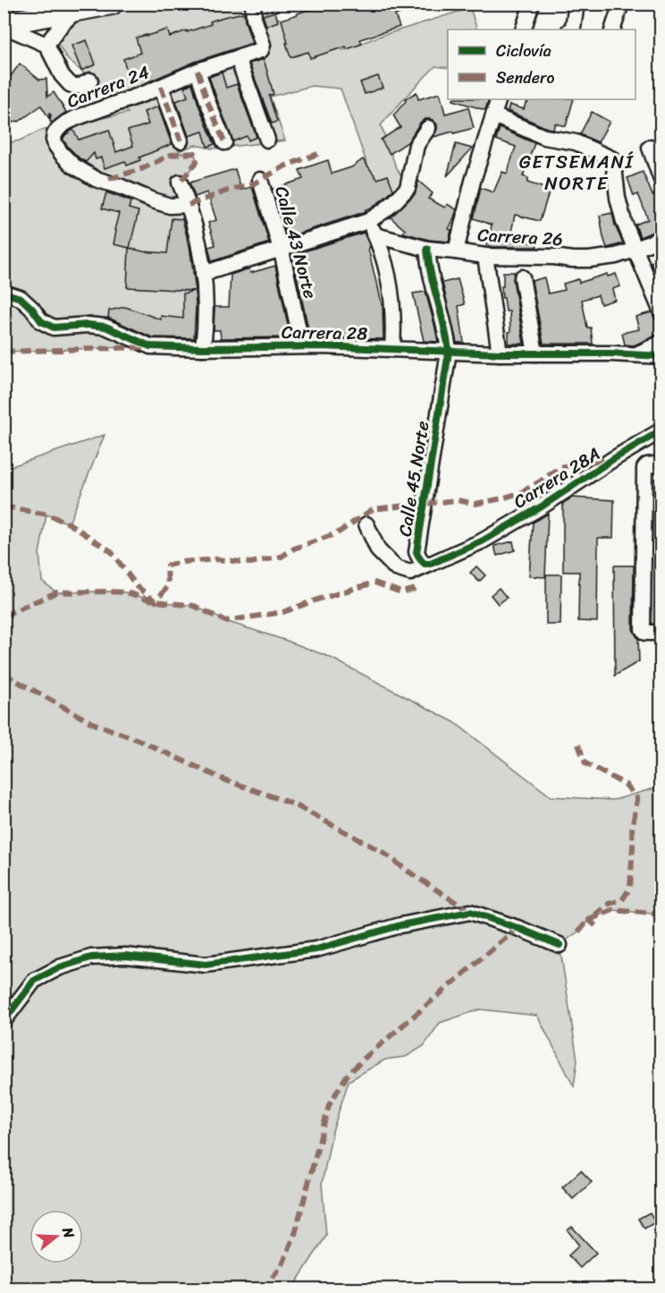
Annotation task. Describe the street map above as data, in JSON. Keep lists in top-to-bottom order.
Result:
{
  "streets": {
    "street": [
      "Carrera 24",
      "Carrera 26",
      "Calle 43 Norte",
      "Carrera 28",
      "Carrera 28A",
      "Calle 45 Norte"
    ]
  },
  "crossings": [
    ["Calle 43 Norte", "Carrera 28"],
    ["Carrera 28", "Calle 45 Norte"],
    ["Carrera 28A", "Calle 45 Norte"]
  ],
  "districts": ["GETSEMANÍ NORTE"],
  "legend": ["Ciclovía", "Sendero"],
  "north": "right"
}
